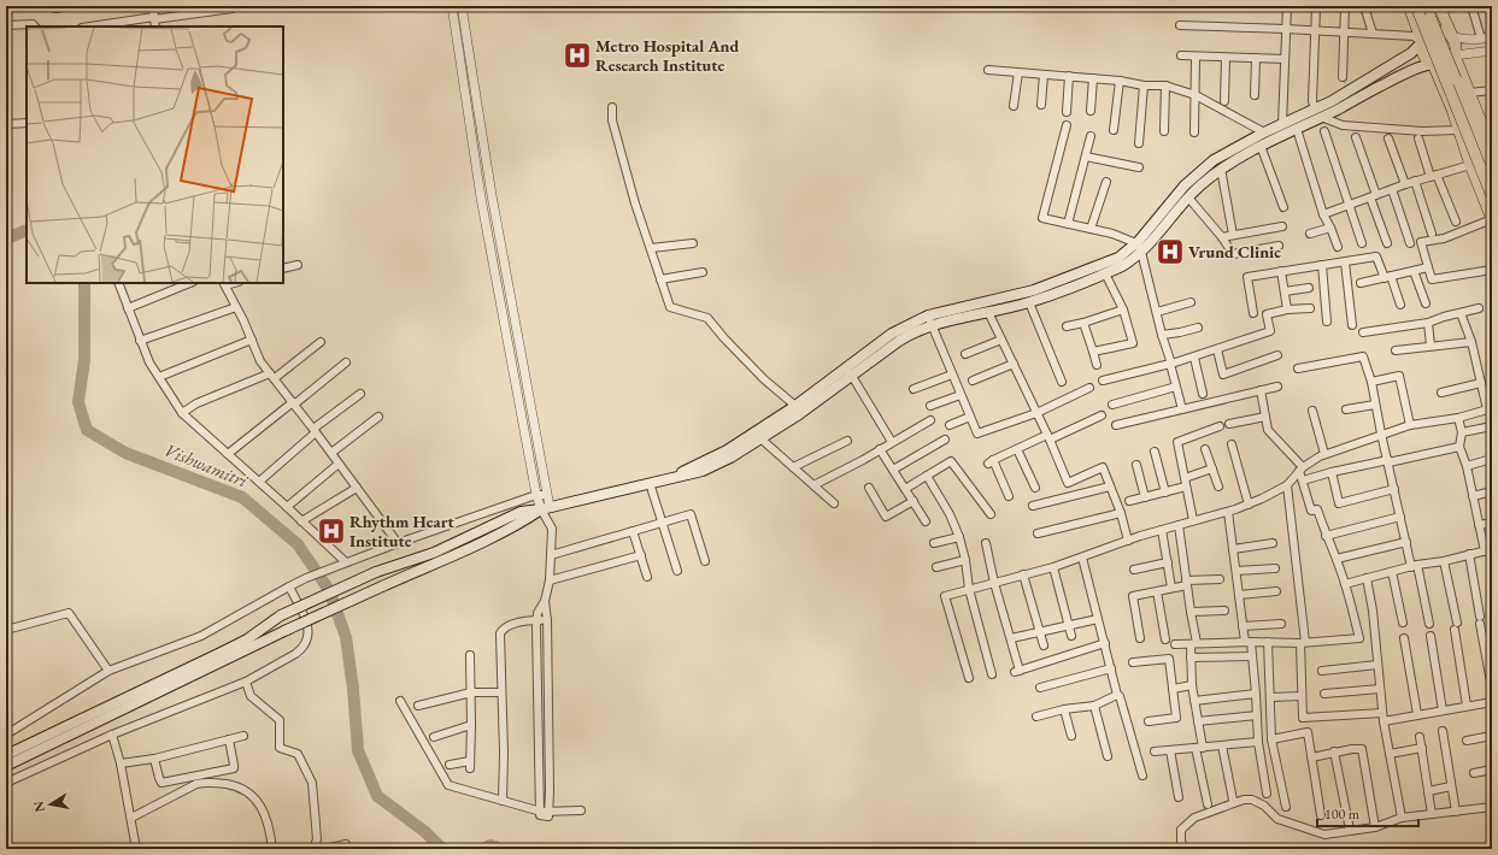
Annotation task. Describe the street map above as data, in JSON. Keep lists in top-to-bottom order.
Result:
{
  "water": ["Vishwamitri"],
  "places": {
    "hospital": ["Metro Hospital And Research Institute", "Vrund Clinic", "Rhythm Heart Institute"]
  },
  "scale_bar": "100 m",
  "north": "left"
}
